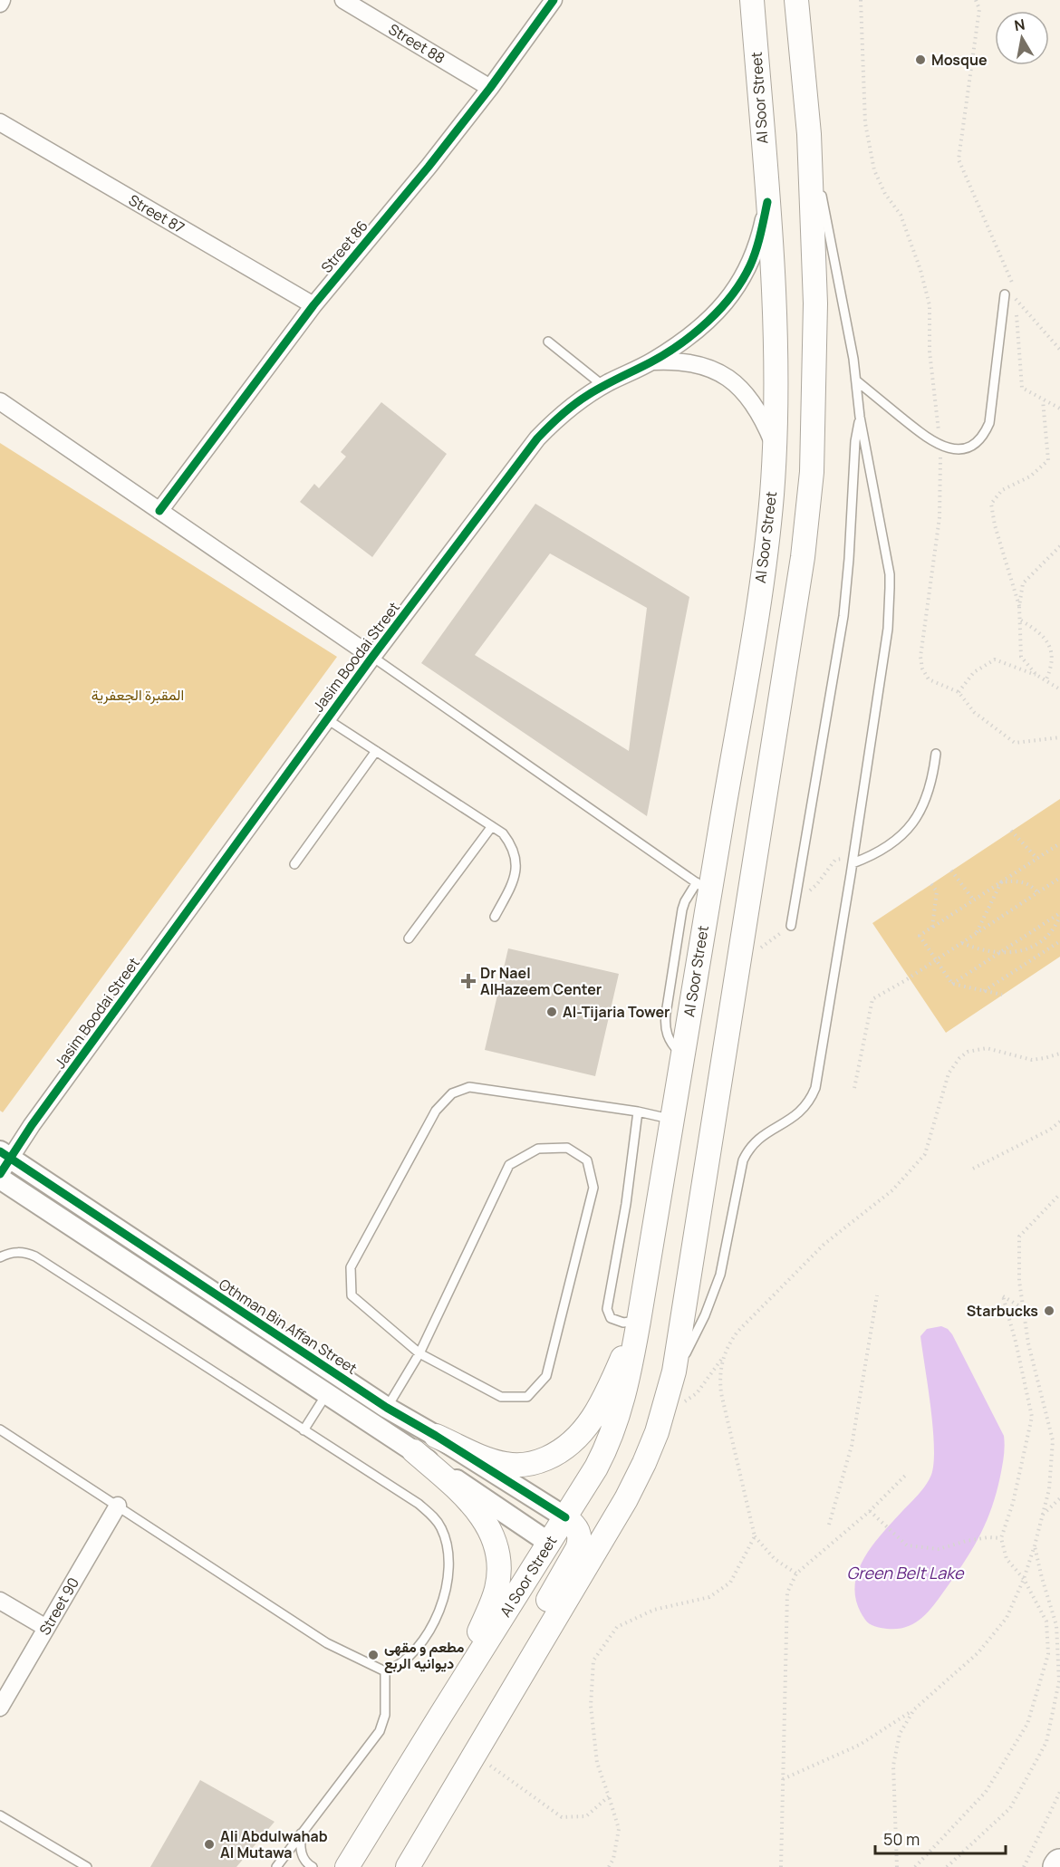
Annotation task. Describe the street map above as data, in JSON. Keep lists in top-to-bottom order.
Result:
{
  "streets": {
    "main road": ["Al Soor Street"],
    "street": [
      "Street 88",
      "Street 87",
      "Street 86",
      "Jasim Boodai Street",
      "Othman Bin Affan Street",
      "Street 90"
    ]
  },
  "crossings": [
    ["Street 88", "Street 86"],
    ["Al Soor Street", "Jasim Boodai Street"],
    ["Al Soor Street", "Othman Bin Affan Street"],
    ["Street 87", "Street 86"],
    ["Street 86", "Jasim Boodai Street"],
    ["Jasim Boodai Street", "Othman Bin Affan Street"]
  ],
  "water": ["Green Belt Lake"],
  "parks": ["المقبرة الجعفرية"],
  "places": {
    "other": [
      "Mosque",
      "Al-Tijaria Tower",
      "Starbucks",
      "مطعم و مقهى ديوانيه الربع",
      "Ali Abdulwahab Al Mutawa"
    ],
    "health": ["Dr Nael AlHazeem Center"]
  },
  "scale_bar": "50 m",
  "north": "top"
}
